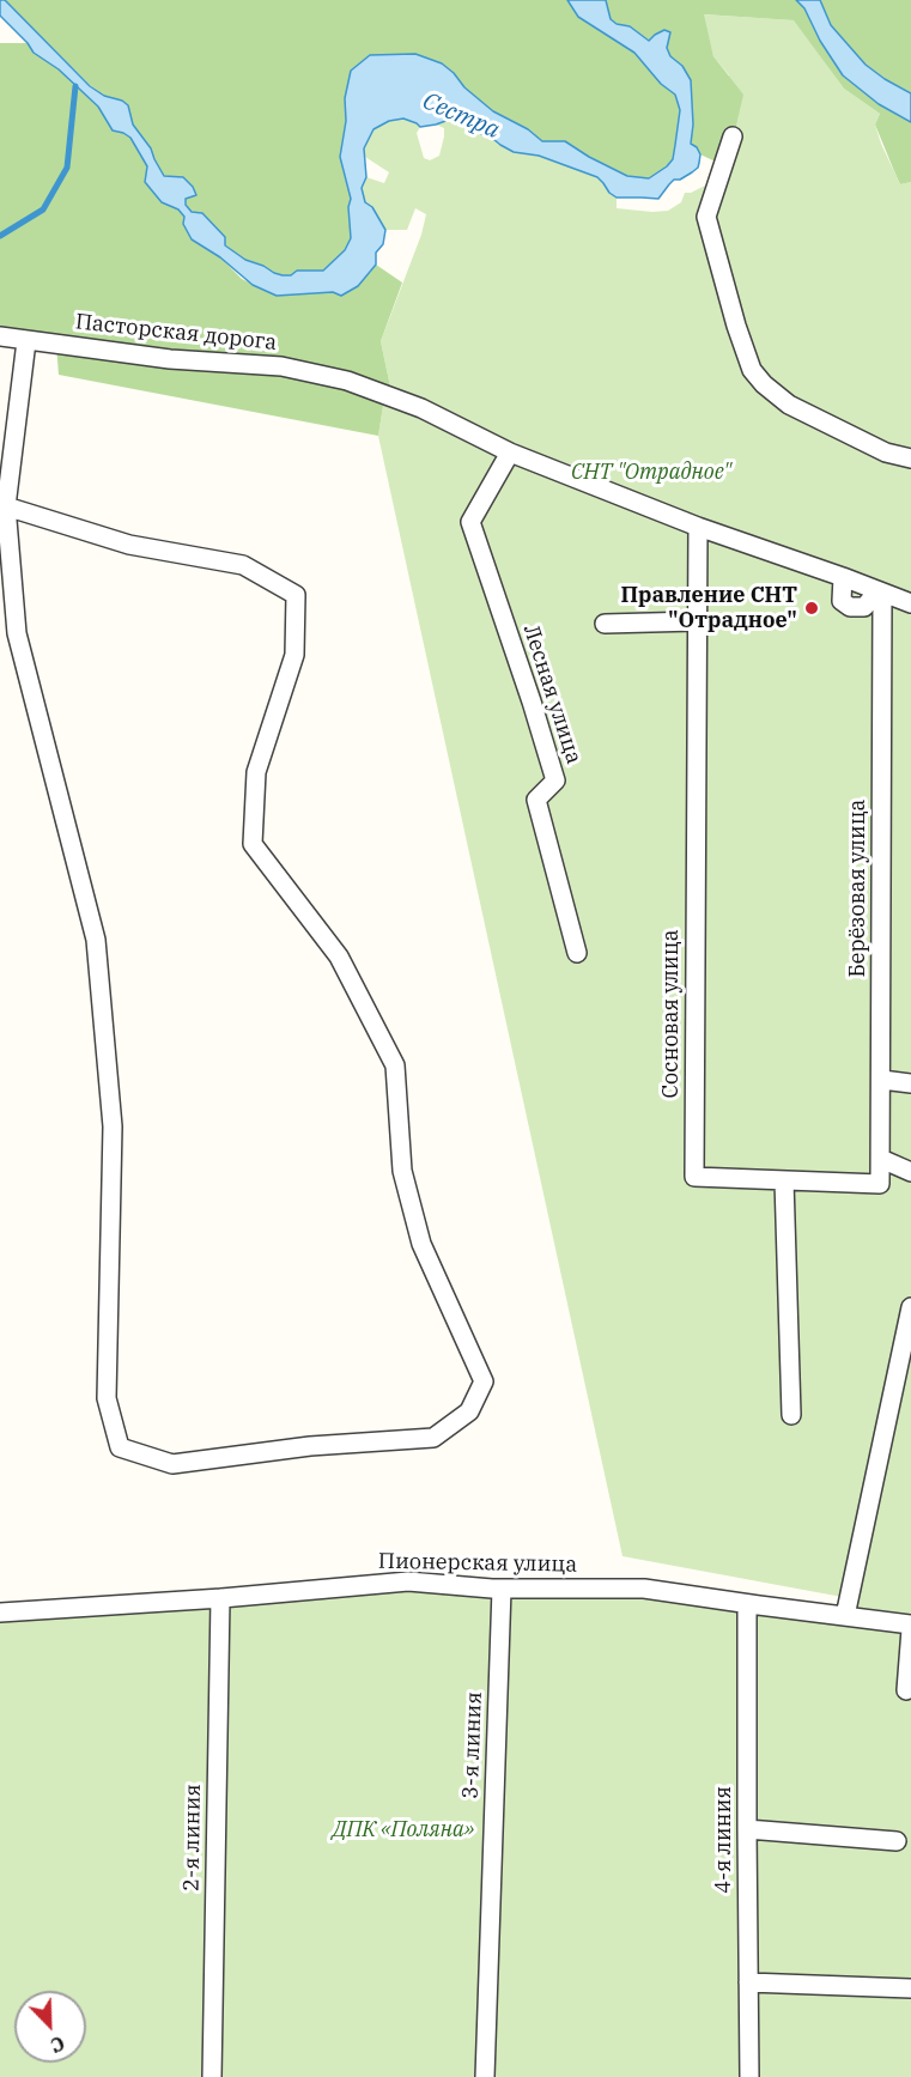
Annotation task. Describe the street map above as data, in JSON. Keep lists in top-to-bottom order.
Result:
{
  "streets": {
    "street": [
      "Пасторская дорога",
      "Лесная улица",
      "Берёзовая улица",
      "Сосновая улица",
      "Пионерская улица",
      "3-я линия",
      "2-я линия",
      "4-я линия"
    ]
  },
  "crossings": [
    ["Пасторская дорога", "Лесная улица"],
    ["Пасторская дорога", "Берёзовая улица"],
    ["Пасторская дорога", "Сосновая улица"],
    ["Берёзовая улица", "Сосновая улица"],
    ["Пионерская улица", "3-я линия"],
    ["Пионерская улица", "2-я линия"],
    ["Пионерская улица", "4-я линия"]
  ],
  "water": ["Сестра"],
  "parks": ["СНТ \"Отрадное\"", "ДПК «Поляна»"],
  "places": ["Правление СНТ \"Отрадное\""],
  "north": "bottom right"
}
